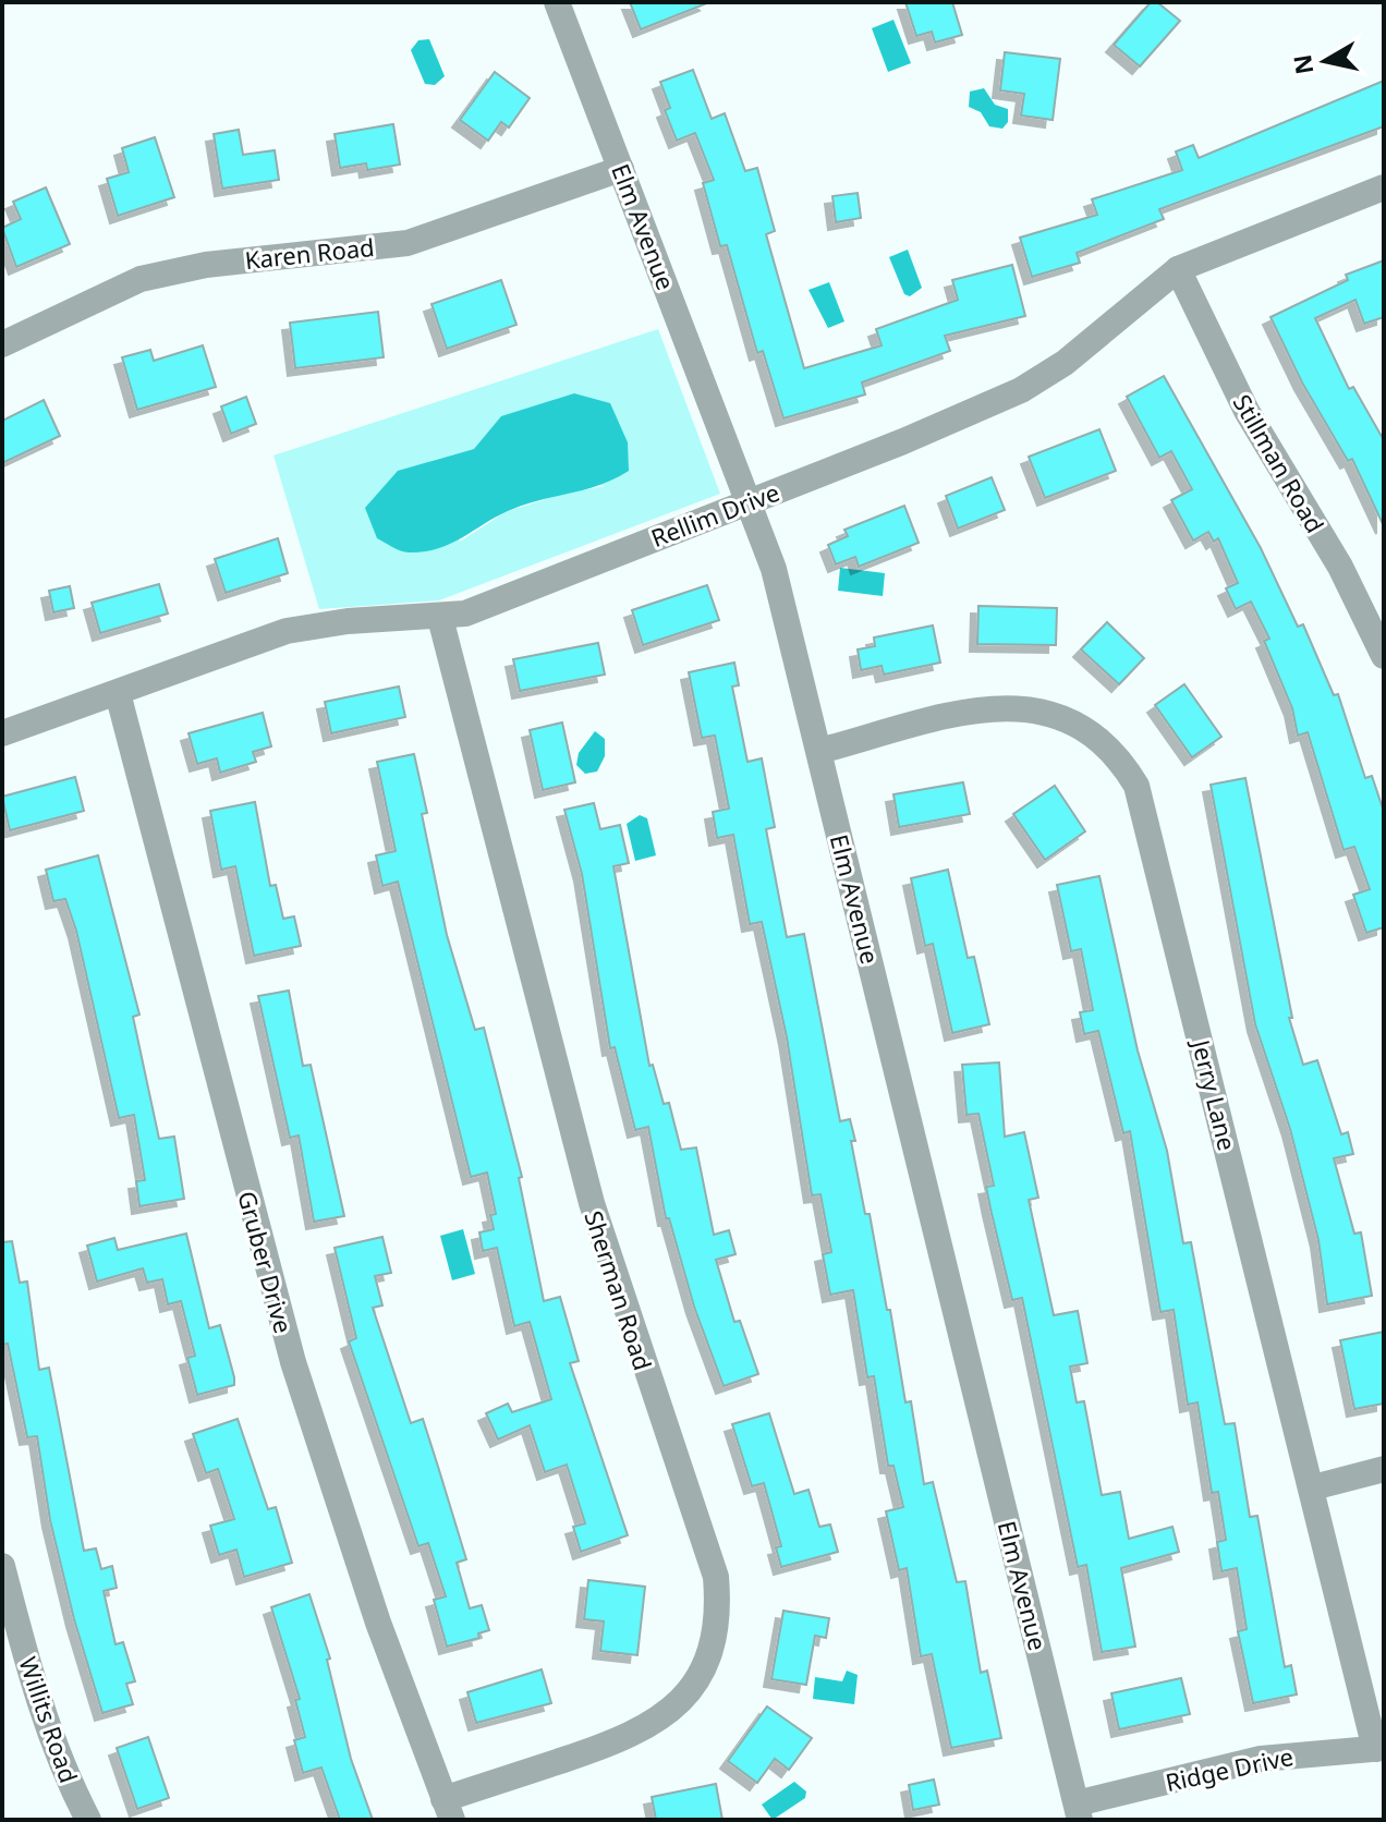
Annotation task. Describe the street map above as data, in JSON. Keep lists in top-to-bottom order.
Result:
{
  "streets": {
    "street": [
      "Elm Avenue",
      "Karen Road",
      "Stillman Road",
      "Rellim Drive",
      "Jerry Lane",
      "Gruber Drive",
      "Sherman Road",
      "Willits Road",
      "Ridge Drive"
    ]
  },
  "crossings": [
    ["Elm Avenue", "Karen Road"],
    ["Elm Avenue", "Rellim Drive"],
    ["Elm Avenue", "Jerry Lane"],
    ["Elm Avenue", "Ridge Drive"],
    ["Stillman Road", "Rellim Drive"],
    ["Rellim Drive", "Gruber Drive"],
    ["Rellim Drive", "Sherman Road"],
    ["Jerry Lane", "Ridge Drive"],
    ["Gruber Drive", "Sherman Road"]
  ],
  "north": "left"
}
